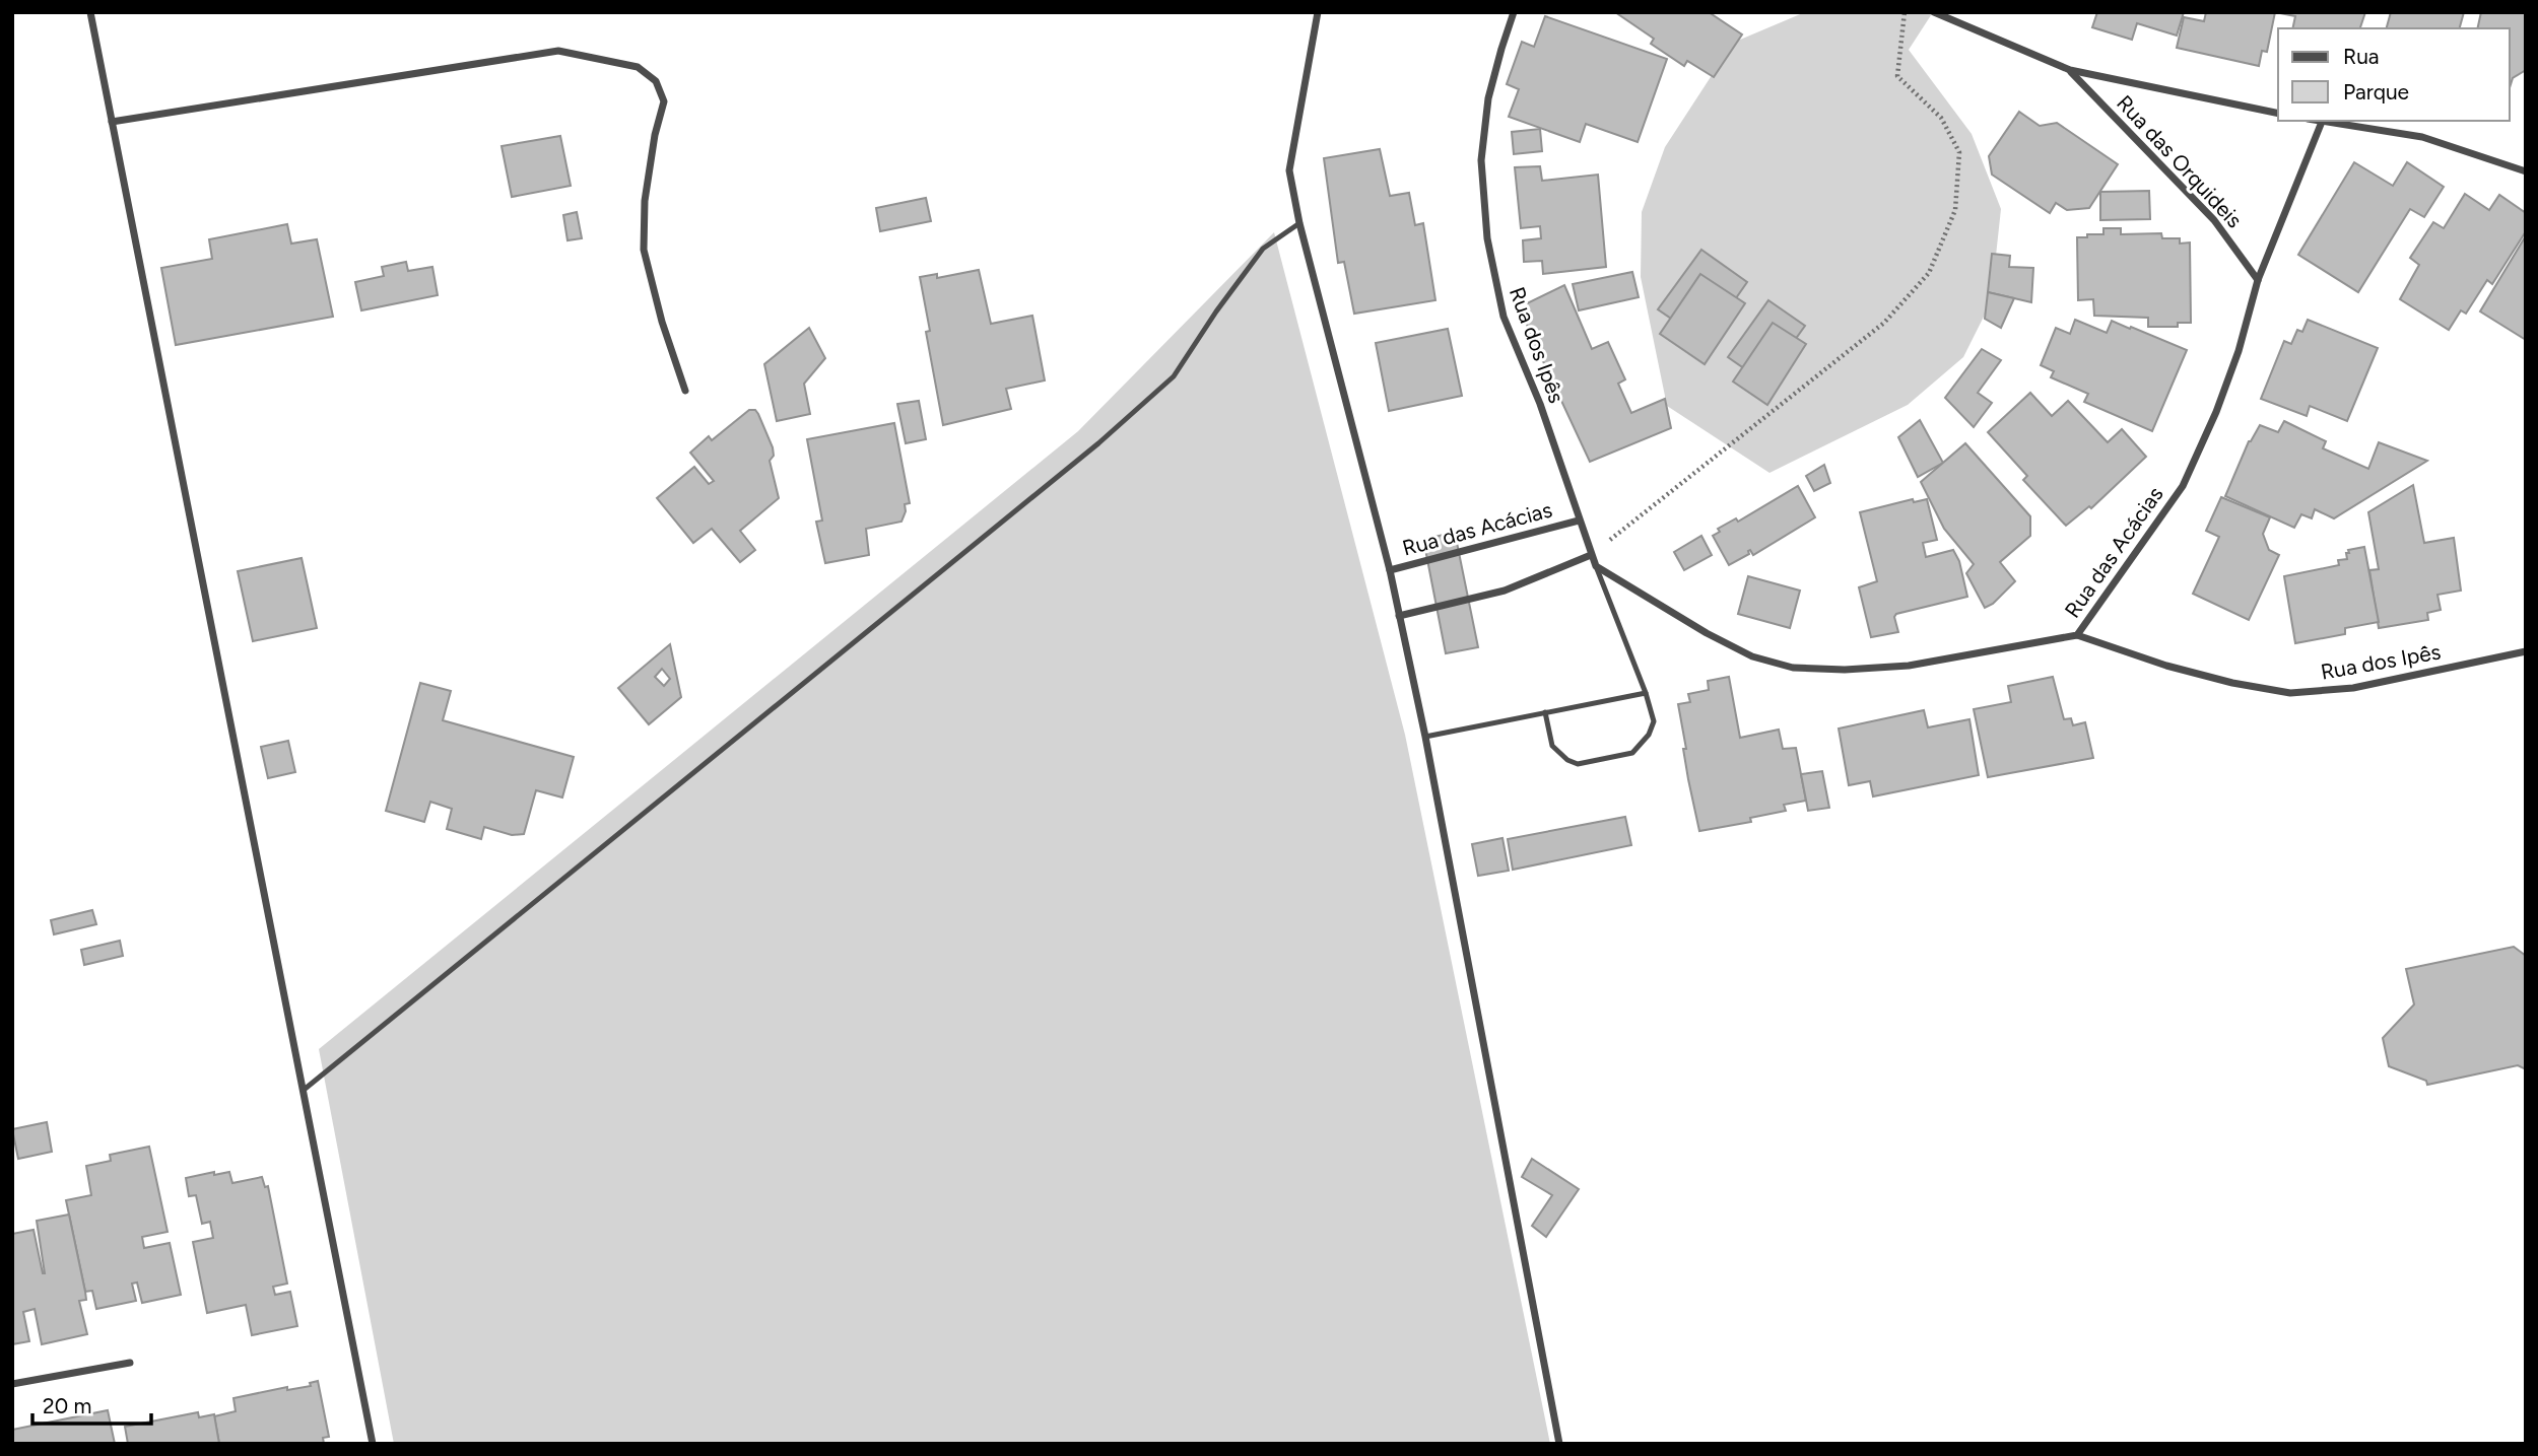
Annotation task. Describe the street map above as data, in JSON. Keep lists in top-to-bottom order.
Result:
{
  "streets": {
    "street": ["Rua das Orquideis", "Rua dos Ipês", "Rua das Acácias"]
  },
  "crossings": [
    ["Rua das Orquideis", "Rua das Acácias"],
    ["Rua dos Ipês", "Rua das Acácias"]
  ],
  "legend": ["Rua", "Parque"],
  "scale_bar": "20 m"
}
